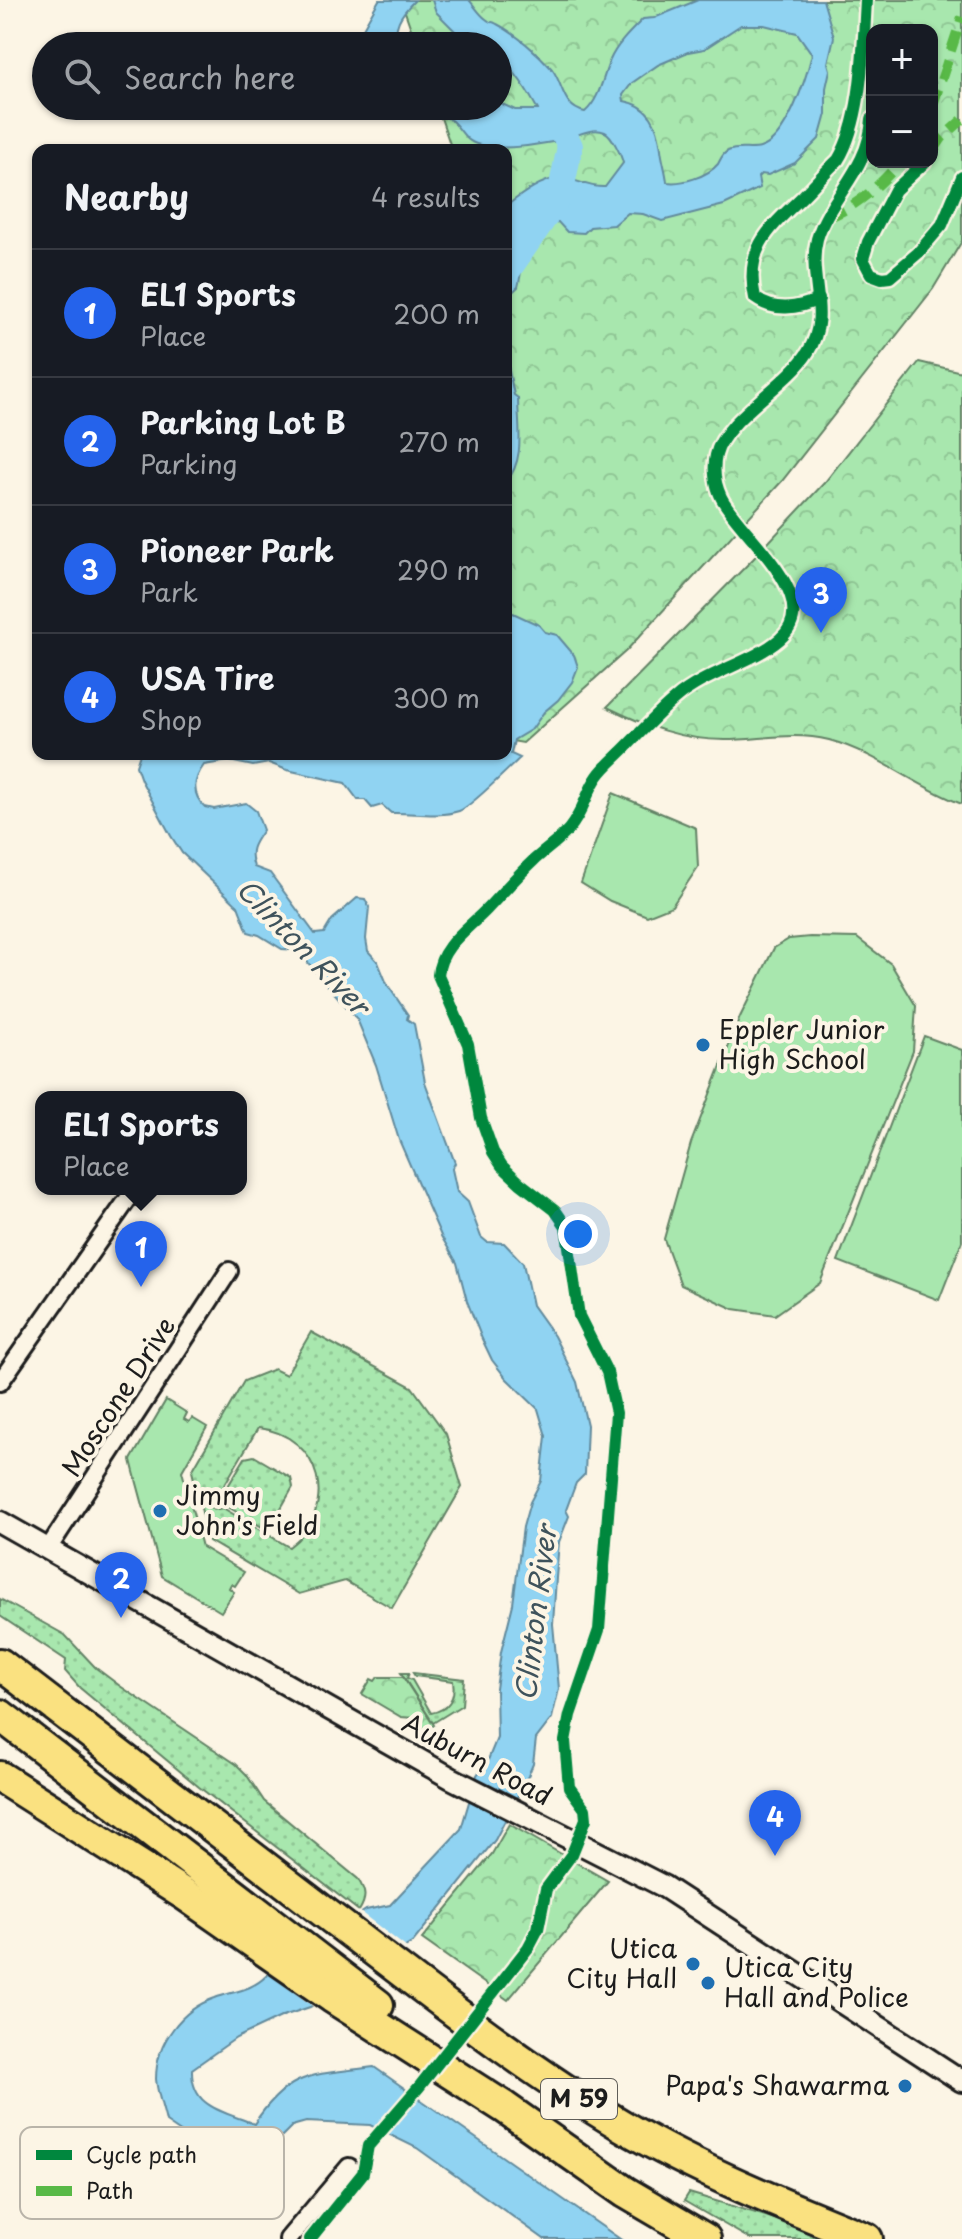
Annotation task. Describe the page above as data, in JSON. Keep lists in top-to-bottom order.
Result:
{
  "streets": {
    "highway": ["M 59"],
    "street": ["Moscone Drive", "Auburn Road"]
  },
  "crossings": [
    ["Moscone Drive", "Auburn Road"]
  ],
  "water": ["Clinton River"],
  "places": [
    "Eppler Junior High School",
    "Jimmy John's Field",
    "Utica City Hall",
    "Utica City Hall and Police",
    "Papa's Shawarma"
  ],
  "legend": ["Cycle path", "Path"],
  "page": {
    "map_buttons": ["+", "−"],
    "search": "Search here",
    "heading": ["Nearby", "4 results"],
    "list": [
      {
        "mark": "1",
        "name": "EL1 Sports",
        "note": "Place",
        "value": "200 m"
      },
      {
        "mark": "2",
        "name": "Parking Lot B",
        "note": "Parking",
        "value": "270 m"
      },
      {
        "mark": "3",
        "name": "Pioneer Park",
        "note": "Park",
        "value": "290 m"
      },
      {
        "mark": "4",
        "name": "USA Tire",
        "note": "Shop",
        "value": "300 m"
      }
    ],
    "pins": [
      "3",
      "1",
      "2",
      "4"
    ],
    "popup": ["EL1 Sports", "Place"]
  }
}
